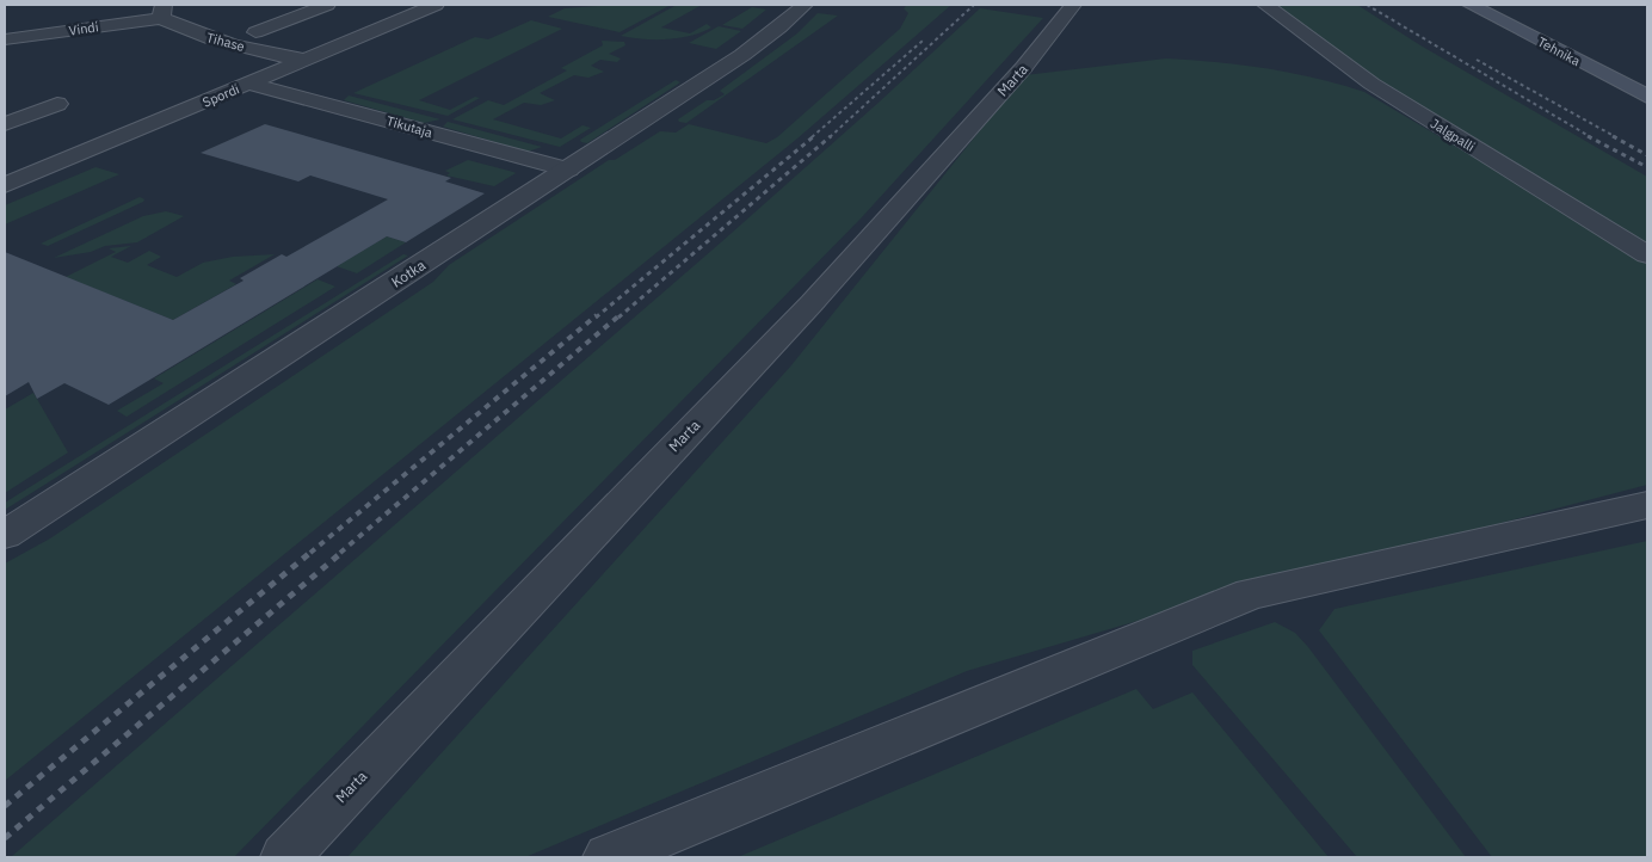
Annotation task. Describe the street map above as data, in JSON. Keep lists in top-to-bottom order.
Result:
{
  "streets": {
    "main road": ["Tehnika"],
    "street": [
      "Vindi",
      "Tihase",
      "Marta",
      "Spordi",
      "Tikutaja",
      "Jalgpalli",
      "Kotka"
    ]
  },
  "crossings": [
    ["Vindi", "Tihase"],
    ["Tihase", "Spordi"],
    ["Spordi", "Tikutaja"],
    ["Tikutaja", "Kotka"]
  ]
}
